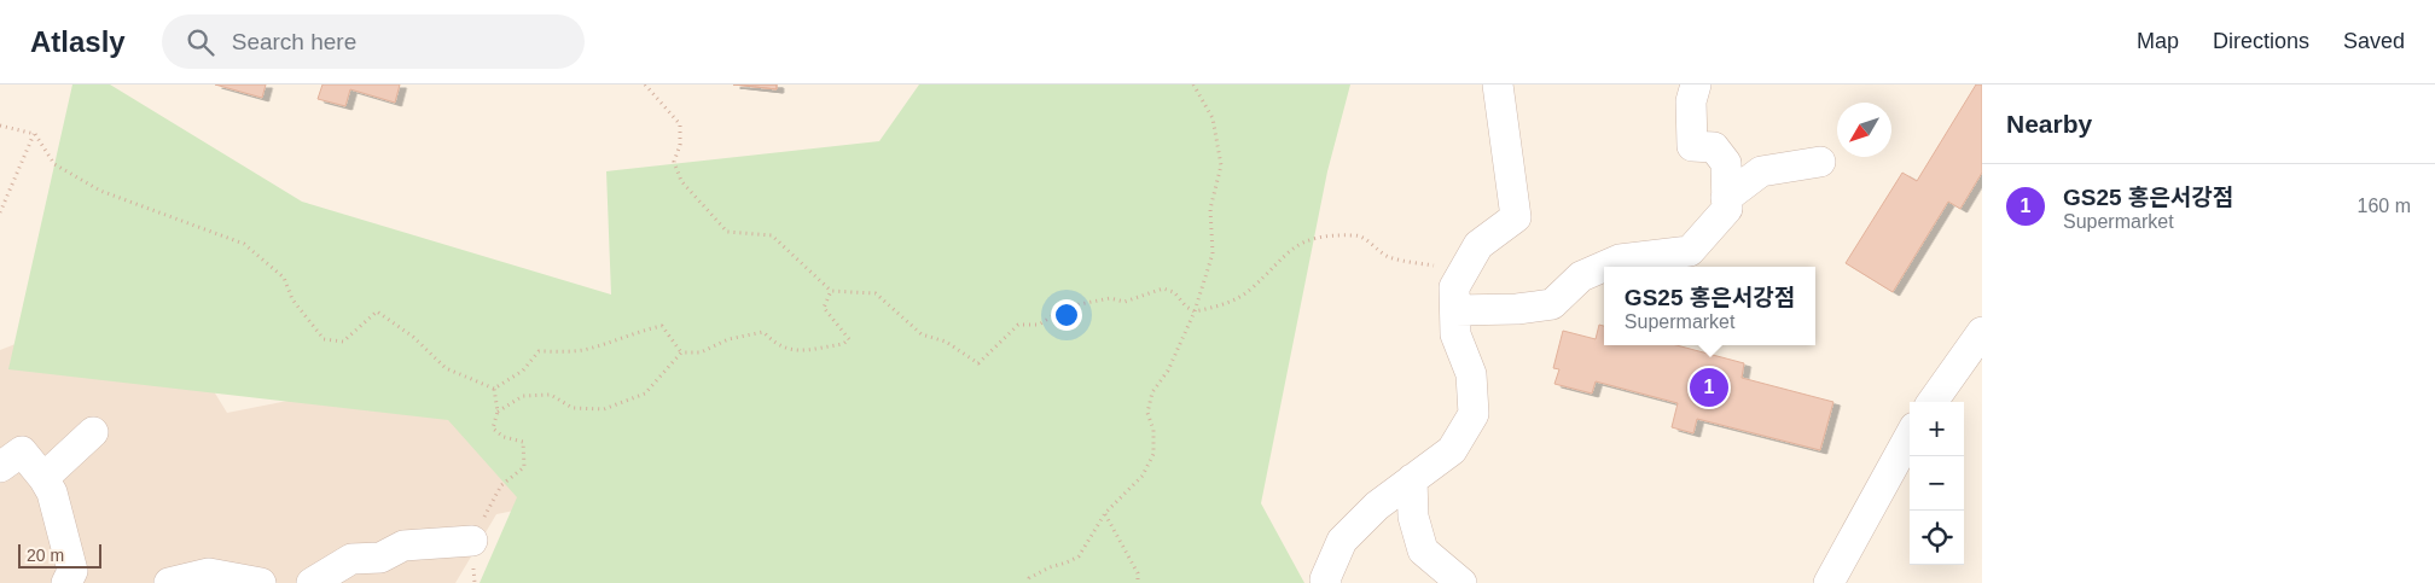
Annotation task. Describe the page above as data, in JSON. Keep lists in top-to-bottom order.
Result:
{
  "scale_bar": "20 m",
  "north": "bottom left",
  "page": {
    "header": "Atlasly",
    "search": "Search here",
    "nav": ["Map", "Directions", "Saved"],
    "heading": "Nearby",
    "list": [
      {
        "mark": "1",
        "name": "GS25 홍은서강점",
        "note": "Supermarket",
        "value": "160 m"
      }
    ],
    "popup": ["GS25 홍은서강점", "Supermarket"],
    "pins": "1",
    "map_buttons": ["+", "−"],
    "scale": "20 m"
  }
}
